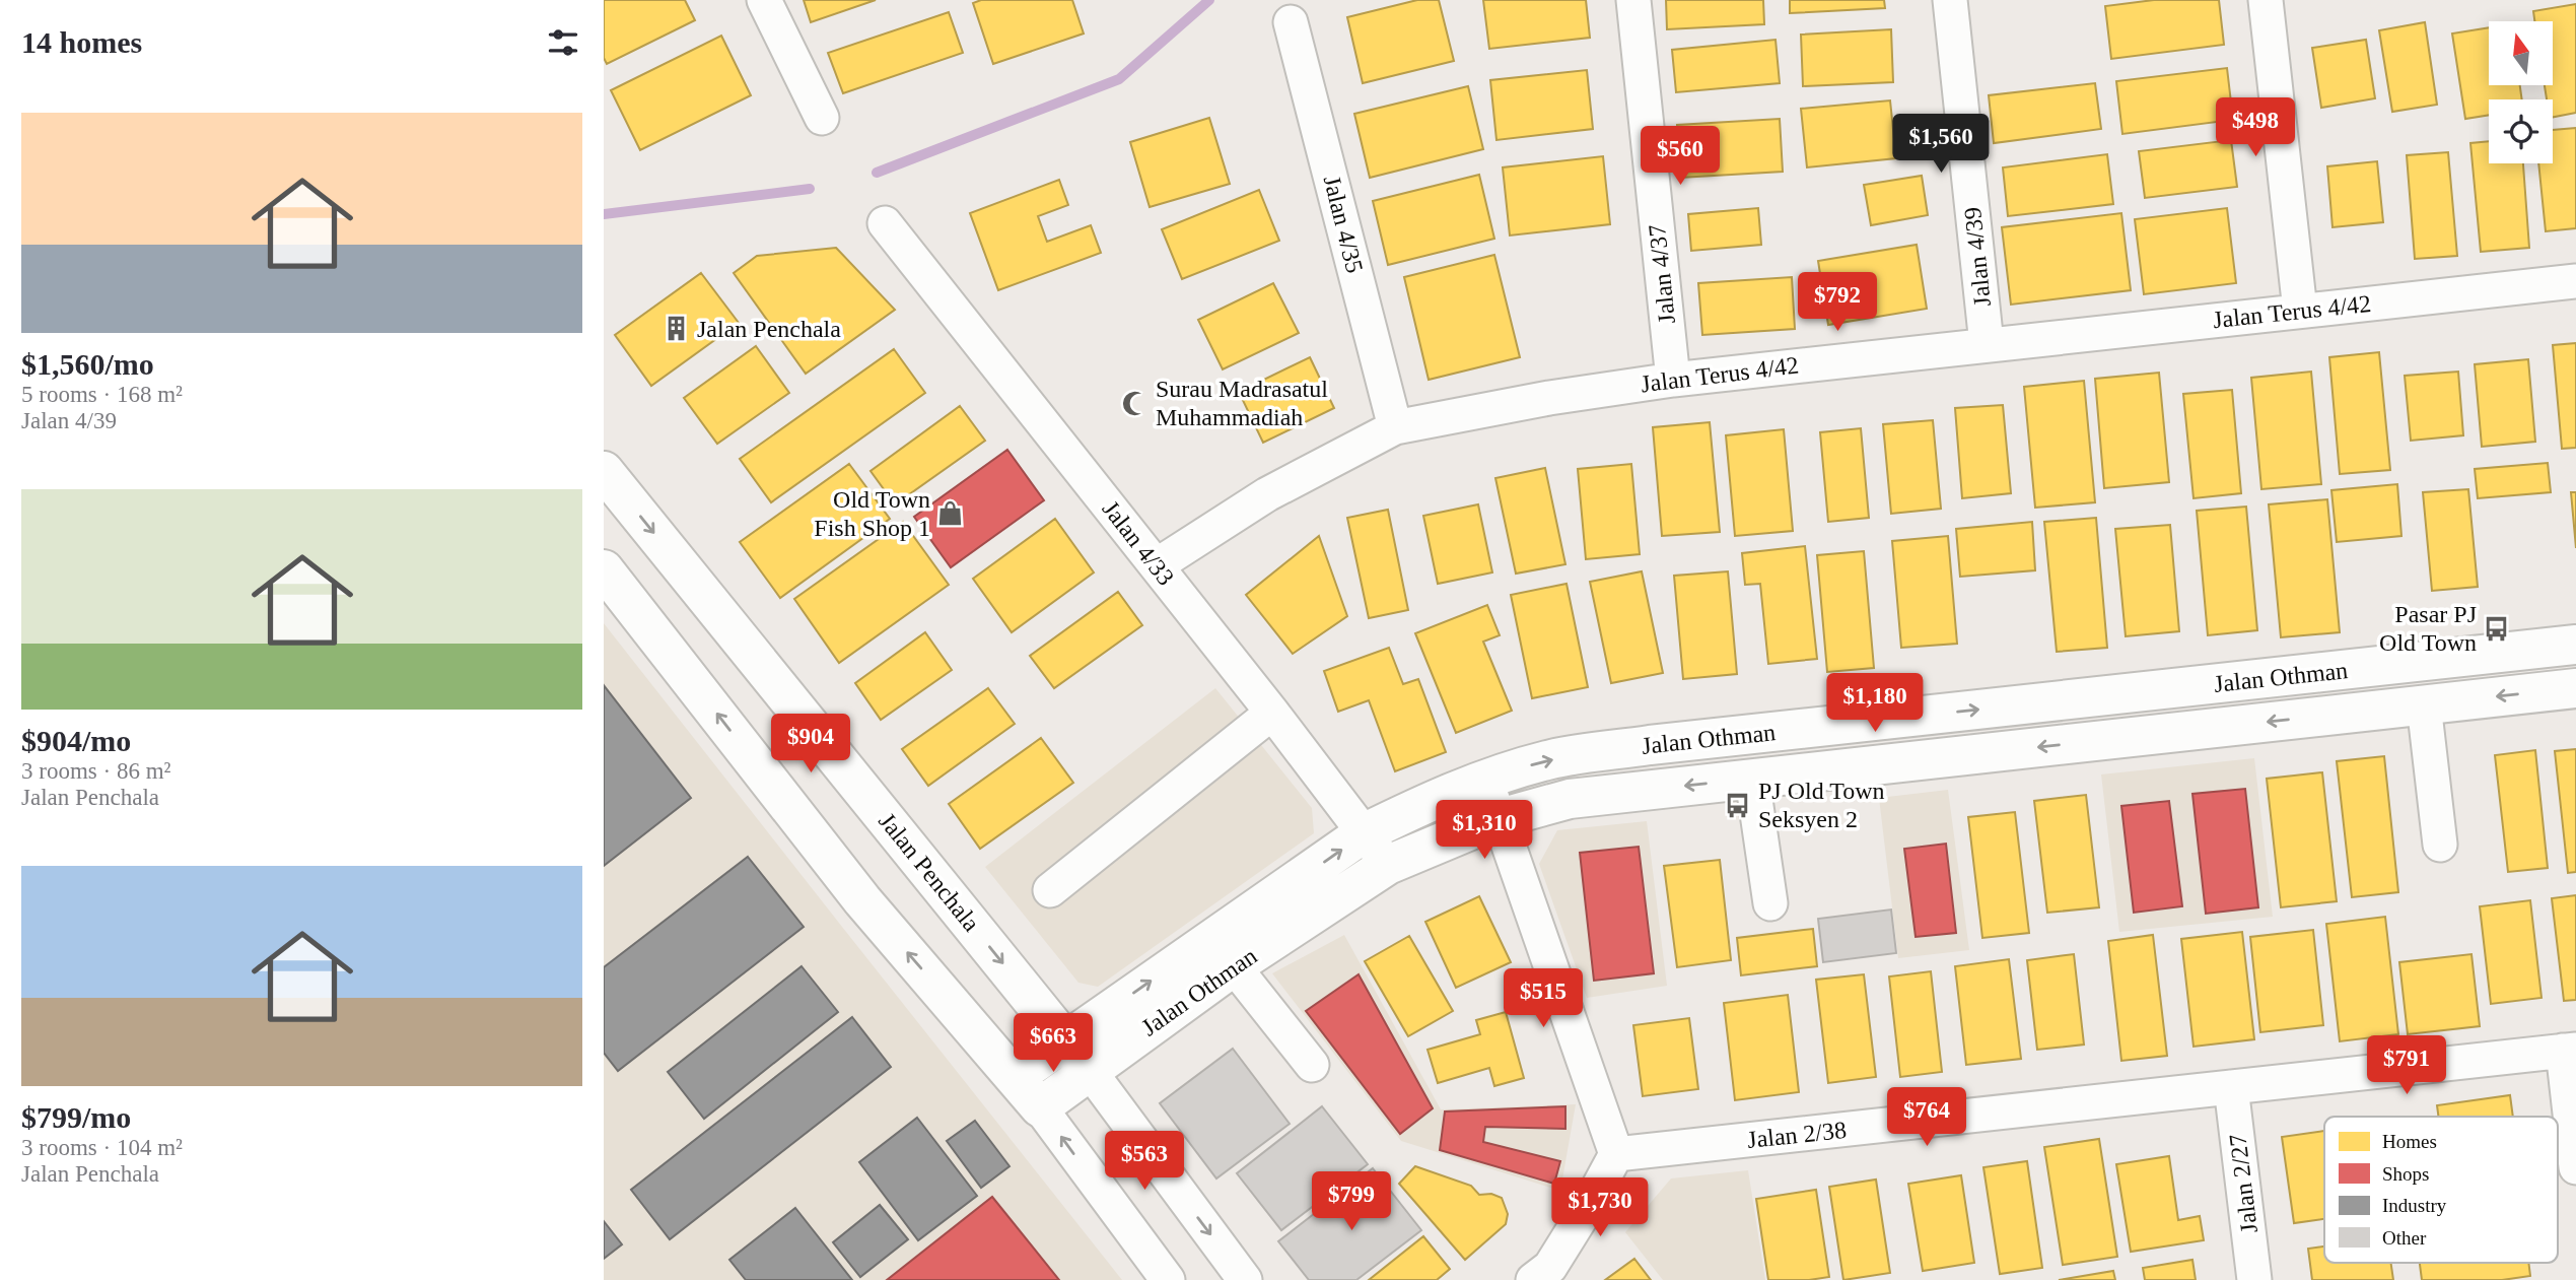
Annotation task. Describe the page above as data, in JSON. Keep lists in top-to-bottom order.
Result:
{
  "streets": {
    "main road": ["Jalan Othman", "Jalan Penchala"],
    "street": [
      "Jalan 4/35",
      "Jalan 4/39",
      "Jalan 4/37",
      "Jalan Terus 4/42",
      "Jalan 4/33",
      "Jalan 2/38",
      "Jalan 2/27"
    ]
  },
  "crossings": [
    ["Jalan 4/35", "Jalan Terus 4/42"],
    ["Jalan 4/39", "Jalan Terus 4/42"],
    ["Jalan 4/37", "Jalan Terus 4/42"],
    ["Jalan Terus 4/42", "Jalan 4/33"],
    ["Jalan 4/33", "Jalan Othman"],
    ["Jalan Othman", "Jalan Penchala"],
    ["Jalan 2/38", "Jalan 2/27"]
  ],
  "places": {
    "building": ["Jalan Penchala"],
    "mosque": ["Surau Madrasatul Muhammadiah"],
    "shop": ["Old Town Fish Shop 1"],
    "bus stop": ["Pasar PJ Old Town", "PJ Old Town Seksyen 2"]
  },
  "legend": [
    "Homes",
    "Shops",
    "Industry",
    "Other"
  ],
  "north": "top",
  "page": {
    "heading": "14 homes",
    "list": [
      {
        "name": "$1,560/mo",
        "note": "5 rooms · 168 m² · Jalan 4/39"
      },
      {
        "name": "$904/mo",
        "note": "3 rooms · 86 m² · Jalan Penchala"
      },
      {
        "name": "$799/mo",
        "note": "3 rooms · 104 m² · Jalan Penchala"
      }
    ],
    "price": [
      "$498",
      "$1,560",
      "$560",
      "$792",
      "$1,180",
      "$904",
      "$1,310",
      "$515",
      "$663",
      "$791",
      "$764",
      "$563",
      "$799",
      "$1,730"
    ]
  }
}
